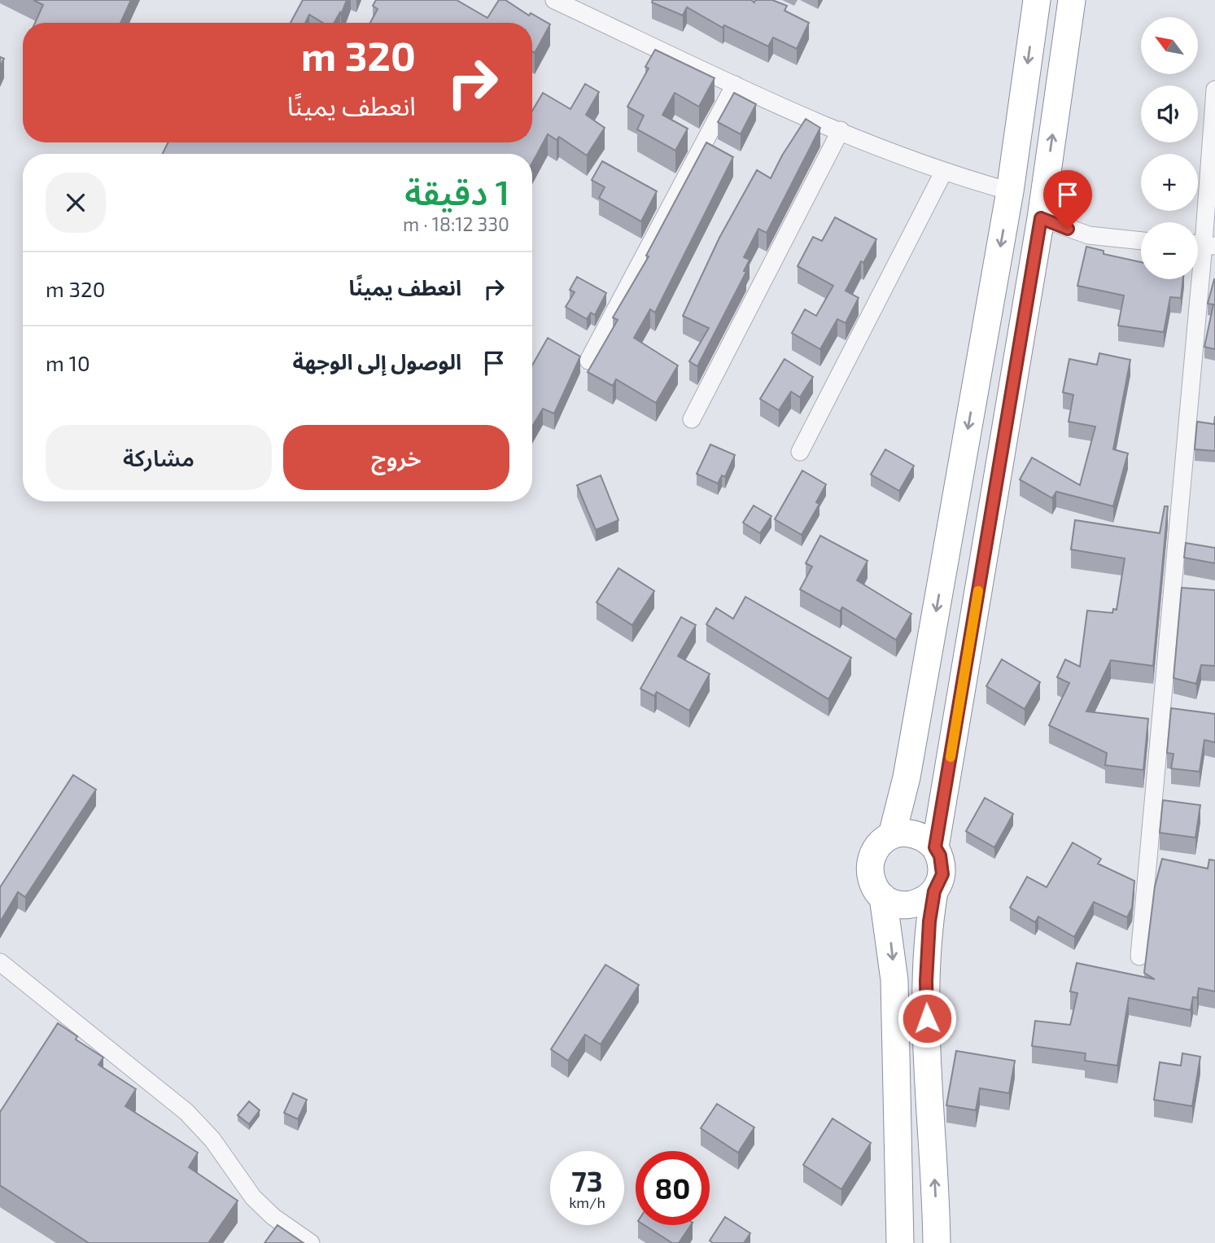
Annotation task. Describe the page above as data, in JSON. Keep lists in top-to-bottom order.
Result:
{
  "north": "top left",
  "page": {
    "map_buttons": ["+", "−"],
    "turn": ["320 m", "انعطف يمينًا"],
    "heading": ["1 دقيقة", "330 m · 18:12"],
    "list": [
      {
        "name": "انعطف يمينًا",
        "value": "320 m"
      },
      {
        "name": "الوصول إلى الوجهة",
        "value": "10 m"
      }
    ],
    "buttons": ["خروج", "مشاركة"],
    "speed": "73 km/h",
    "limit": "80"
  }
}
